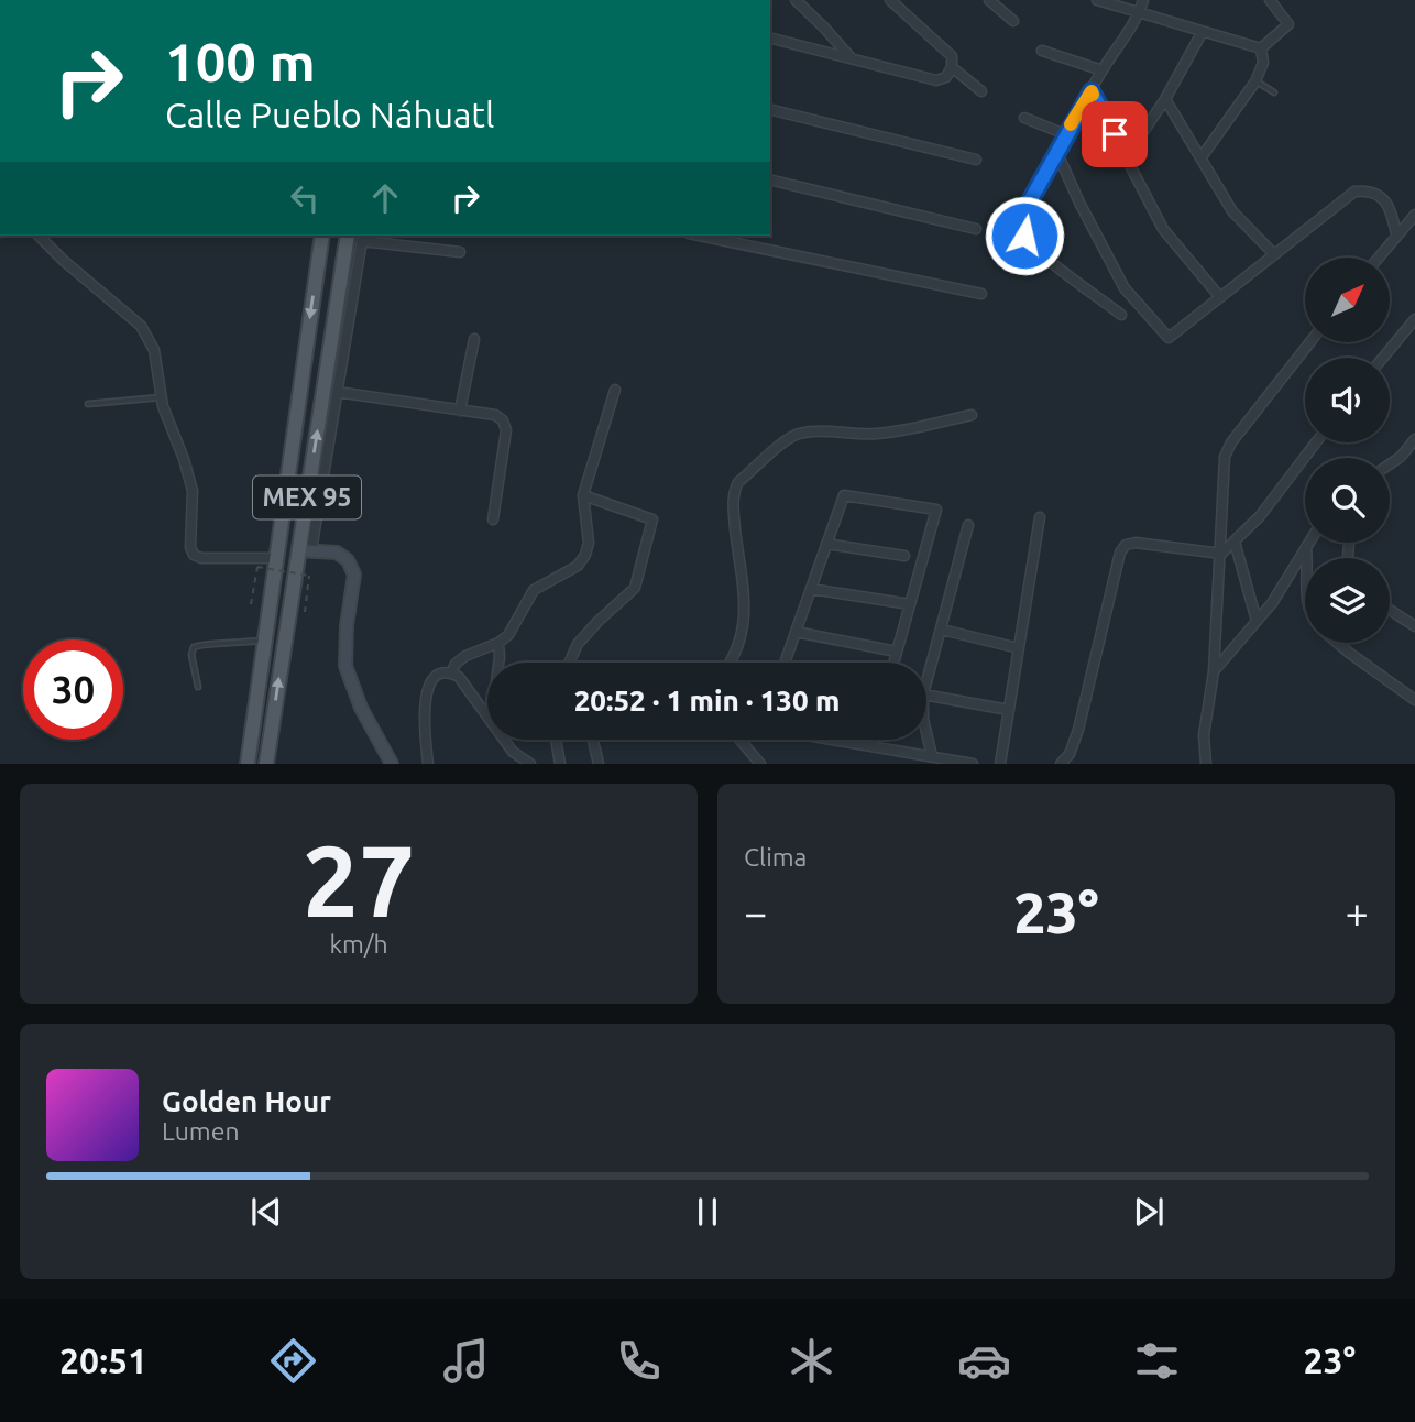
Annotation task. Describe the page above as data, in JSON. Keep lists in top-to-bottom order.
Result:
{
  "streets": {
    "main road": ["MEX 95"]
  },
  "north": "top right",
  "page": {
    "turn": ["100 m", "Calle Pueblo Náhuatl"],
    "limit": "30",
    "trip": "20:52 · 1 min · 130 m",
    "tile": [
      ["27", "km/h"],
      "Clima"
    ],
    "heat": ["−", "23°", "+"],
    "song": ["Golden Hour", "Lumen"],
    "tabs": ["20:51", "23°"]
  }
}
